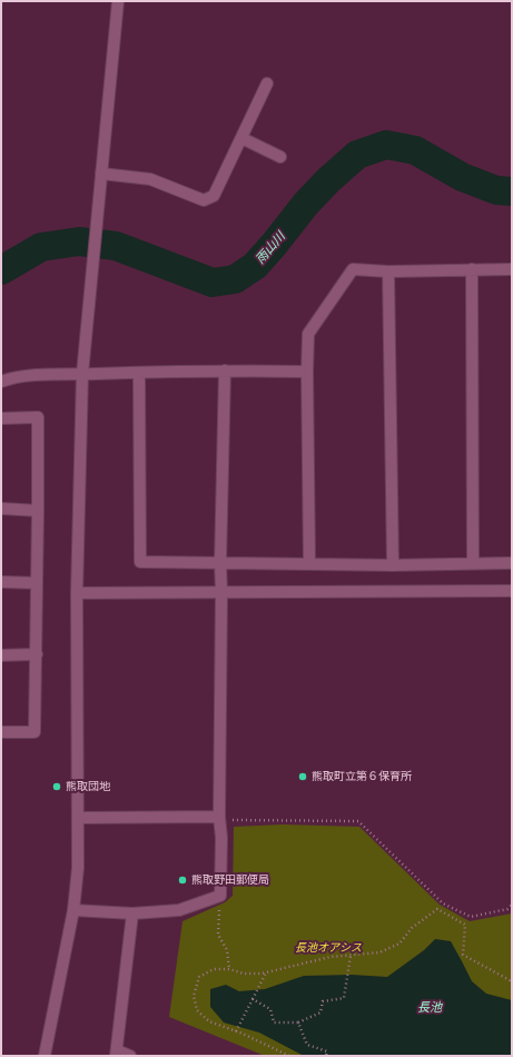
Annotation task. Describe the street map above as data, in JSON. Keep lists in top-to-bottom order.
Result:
{
  "water": ["雨山川", "長池"],
  "parks": ["長池オアシス"],
  "places": ["熊取町立第６保育所", "熊取団地", "熊取野田郵便局"]
}
